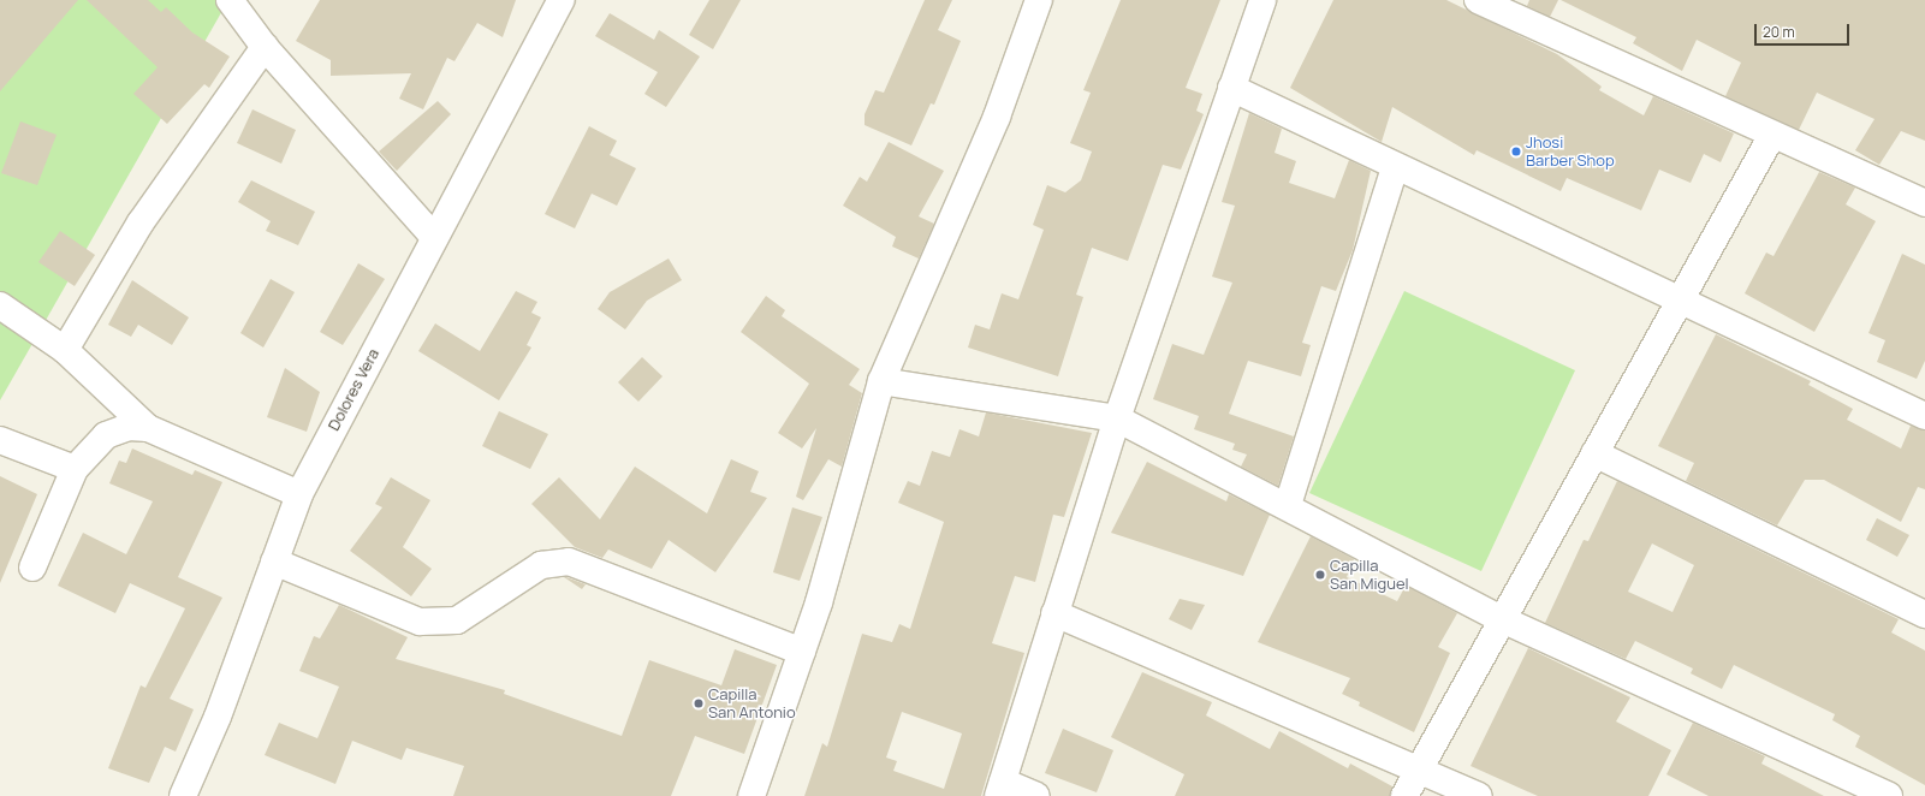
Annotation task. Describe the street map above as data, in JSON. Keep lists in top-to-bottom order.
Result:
{
  "streets": {
    "street": ["Dolores Vera"]
  },
  "places": ["Jhosi Barber Shop", "Capilla San Miguel", "Capilla San Antonio"],
  "scale_bar": "20 m"
}
